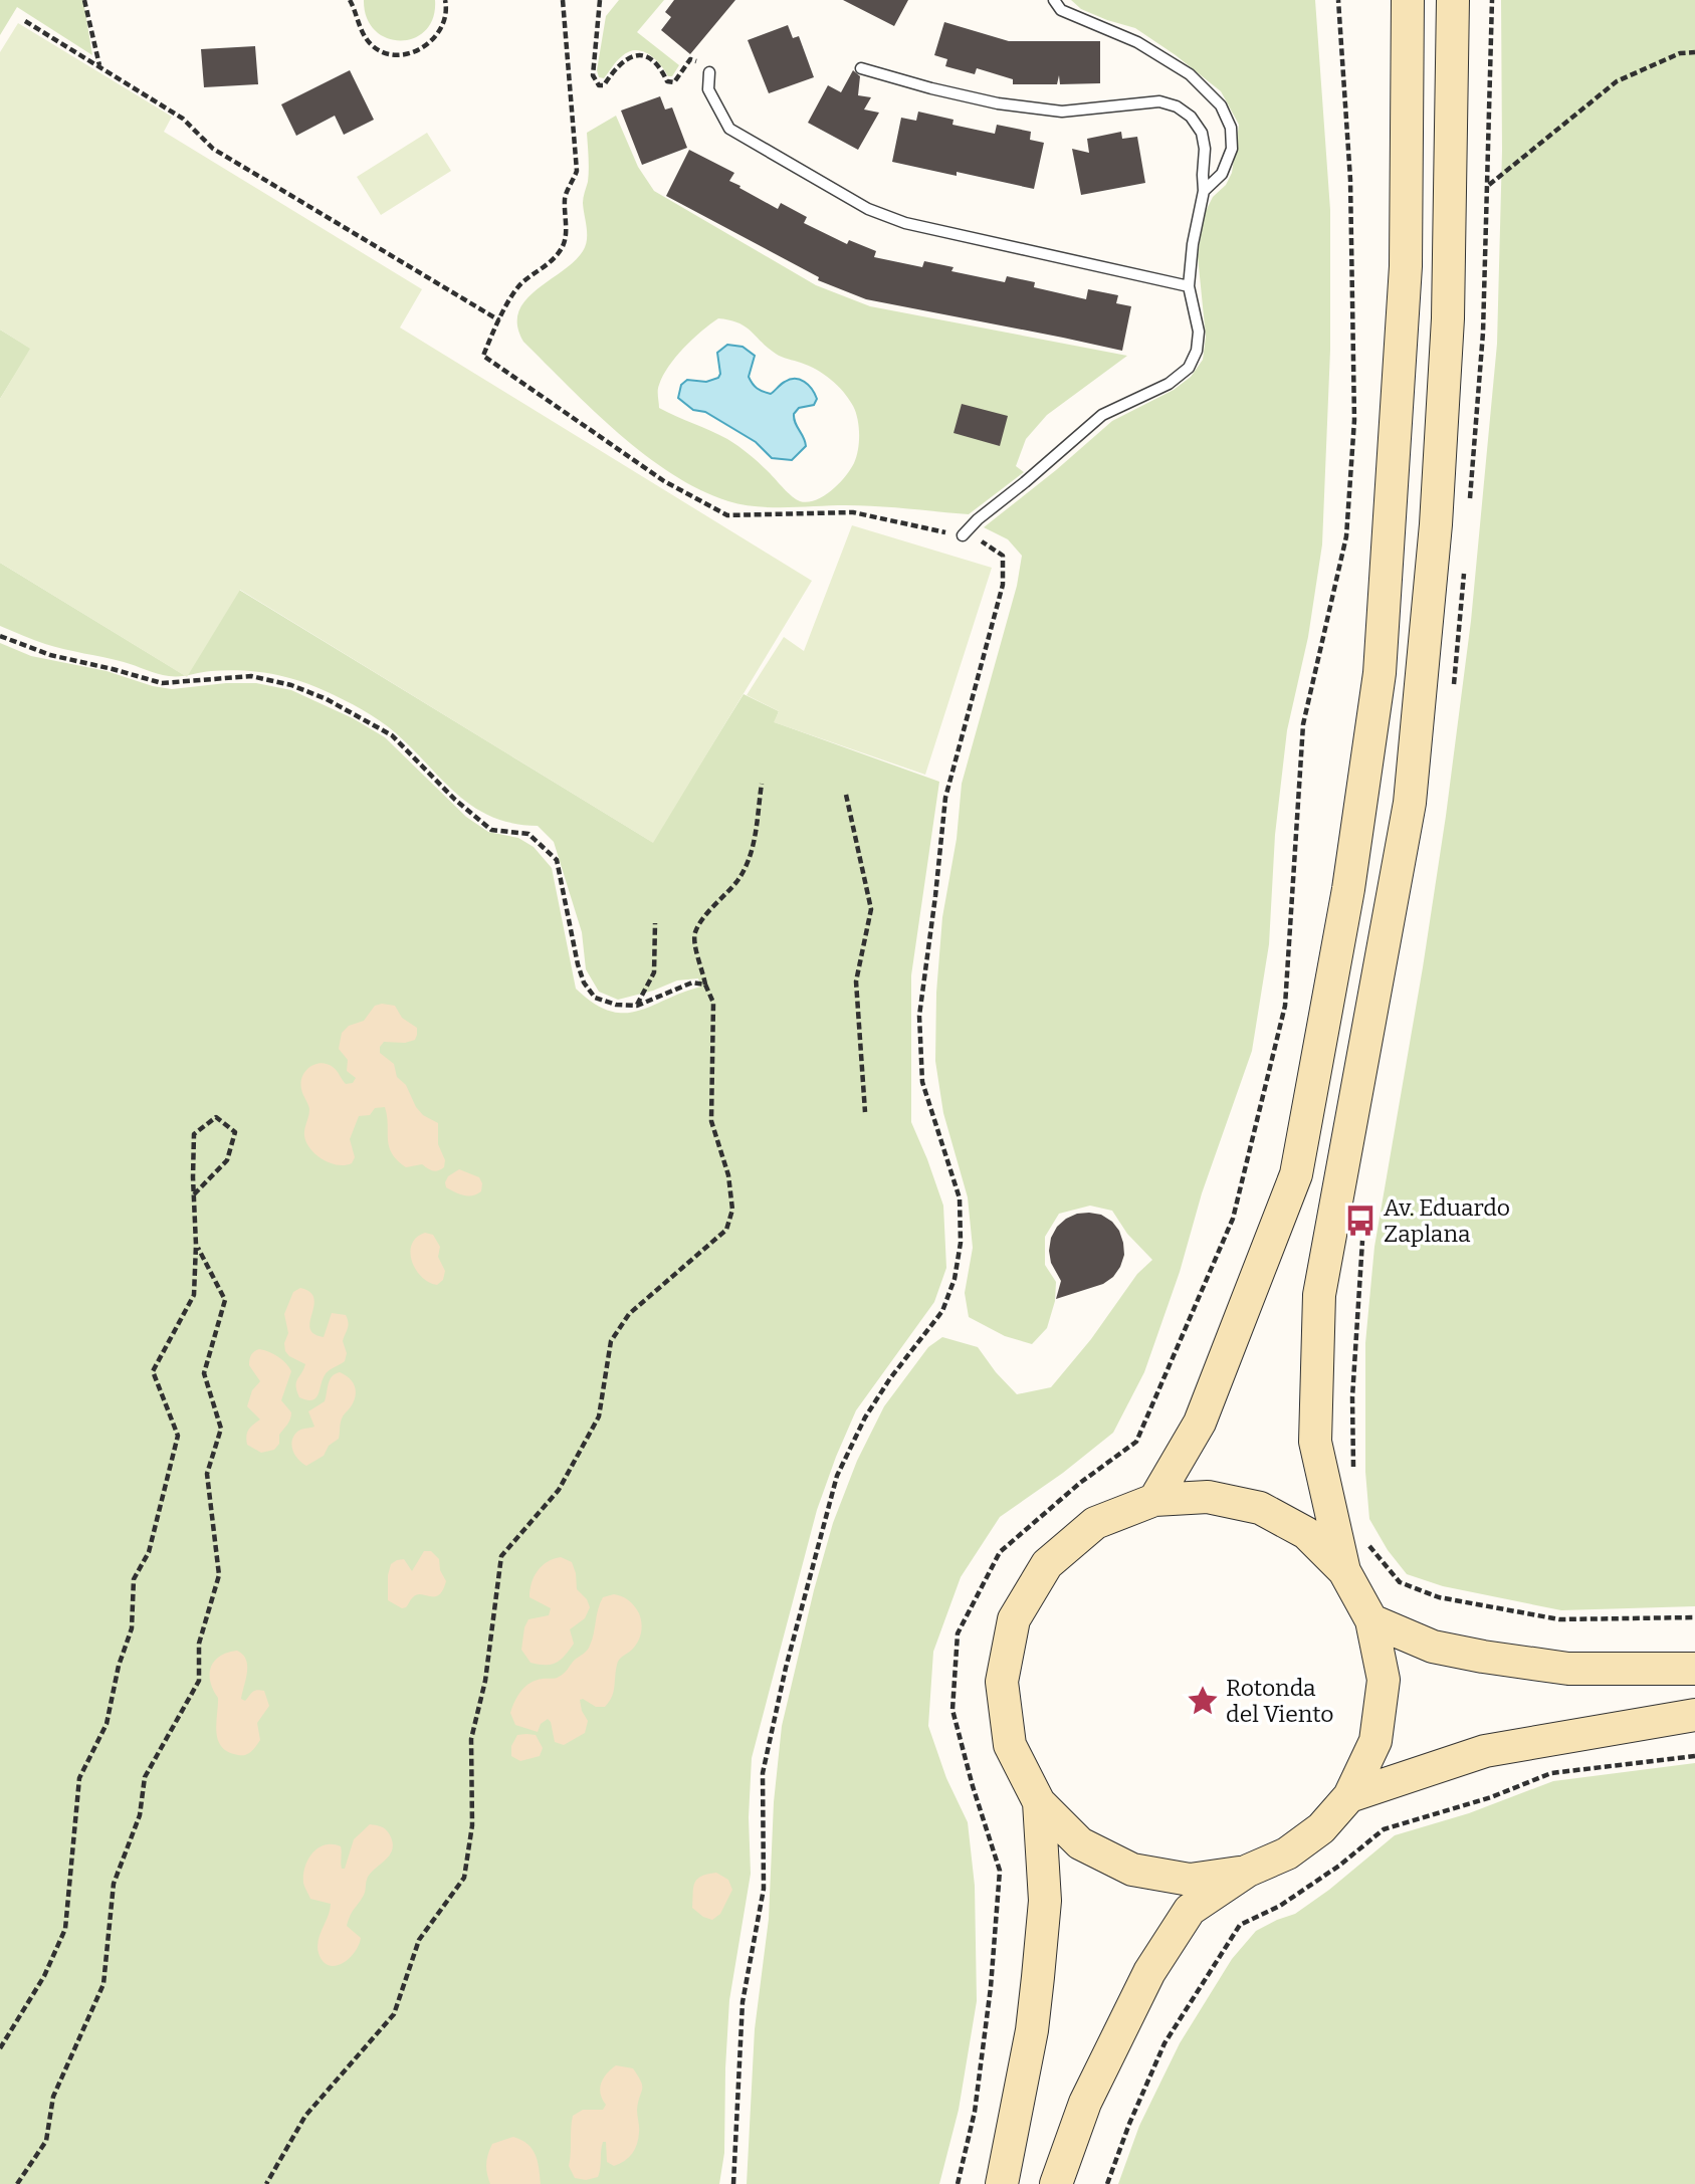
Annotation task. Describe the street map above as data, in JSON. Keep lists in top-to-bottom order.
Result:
{
  "places": {
    "bus stop": ["Av. Eduardo Zaplana"],
    "place": ["Rotonda del Viento"]
  }
}
